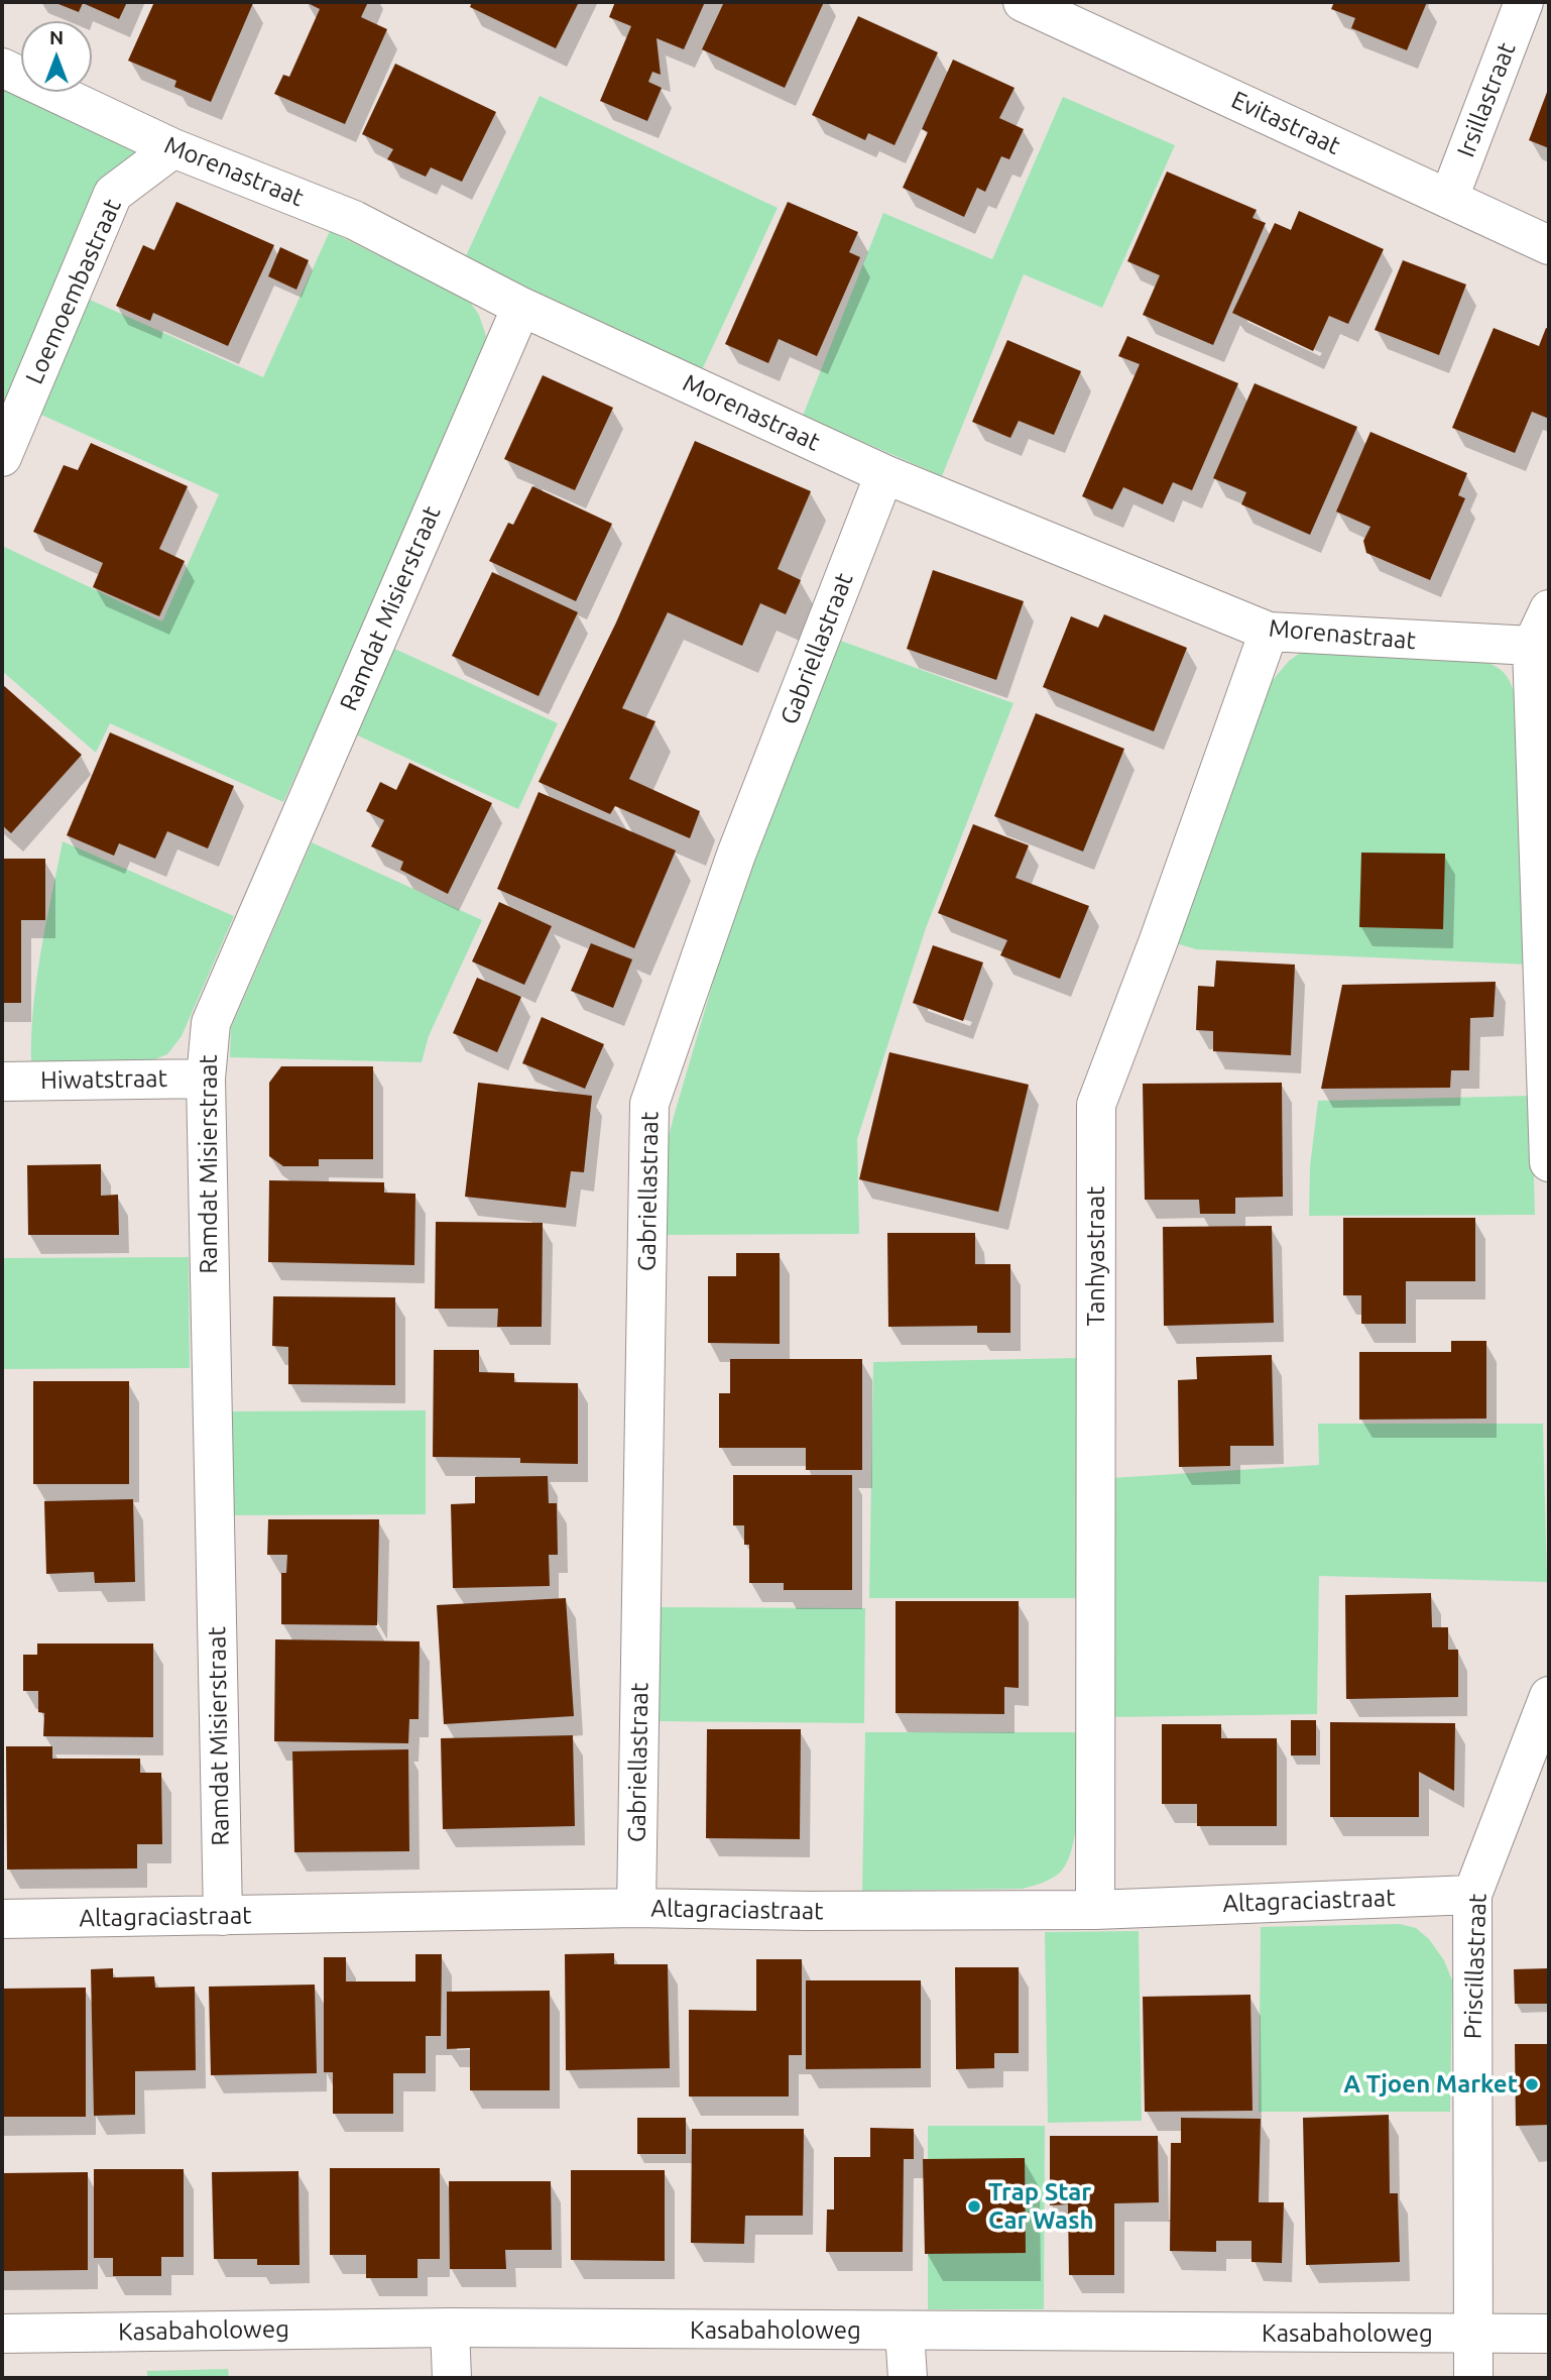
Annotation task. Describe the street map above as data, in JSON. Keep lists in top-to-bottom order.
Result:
{
  "streets": {
    "street": [
      "Irsillastraat",
      "Evitastraat",
      "Morenastraat",
      "Loemoembastraat",
      "Ramdat Misierstraat",
      "Gabriellastraat",
      "Hiwatstraat",
      "Tanhyastraat",
      "Altagraciastraat",
      "Priscillastraat",
      "Kasabaholoweg"
    ]
  },
  "crossings": [
    ["Irsillastraat", "Evitastraat"],
    ["Morenastraat", "Loemoembastraat"],
    ["Morenastraat", "Ramdat Misierstraat"],
    ["Morenastraat", "Gabriellastraat"],
    ["Morenastraat", "Tanhyastraat"],
    ["Ramdat Misierstraat", "Hiwatstraat"],
    ["Ramdat Misierstraat", "Altagraciastraat"],
    ["Gabriellastraat", "Altagraciastraat"],
    ["Tanhyastraat", "Altagraciastraat"],
    ["Altagraciastraat", "Priscillastraat"],
    ["Priscillastraat", "Kasabaholoweg"]
  ],
  "places": ["A Tjoen Market", "Trap Star Car Wash"],
  "north": "top"
}
